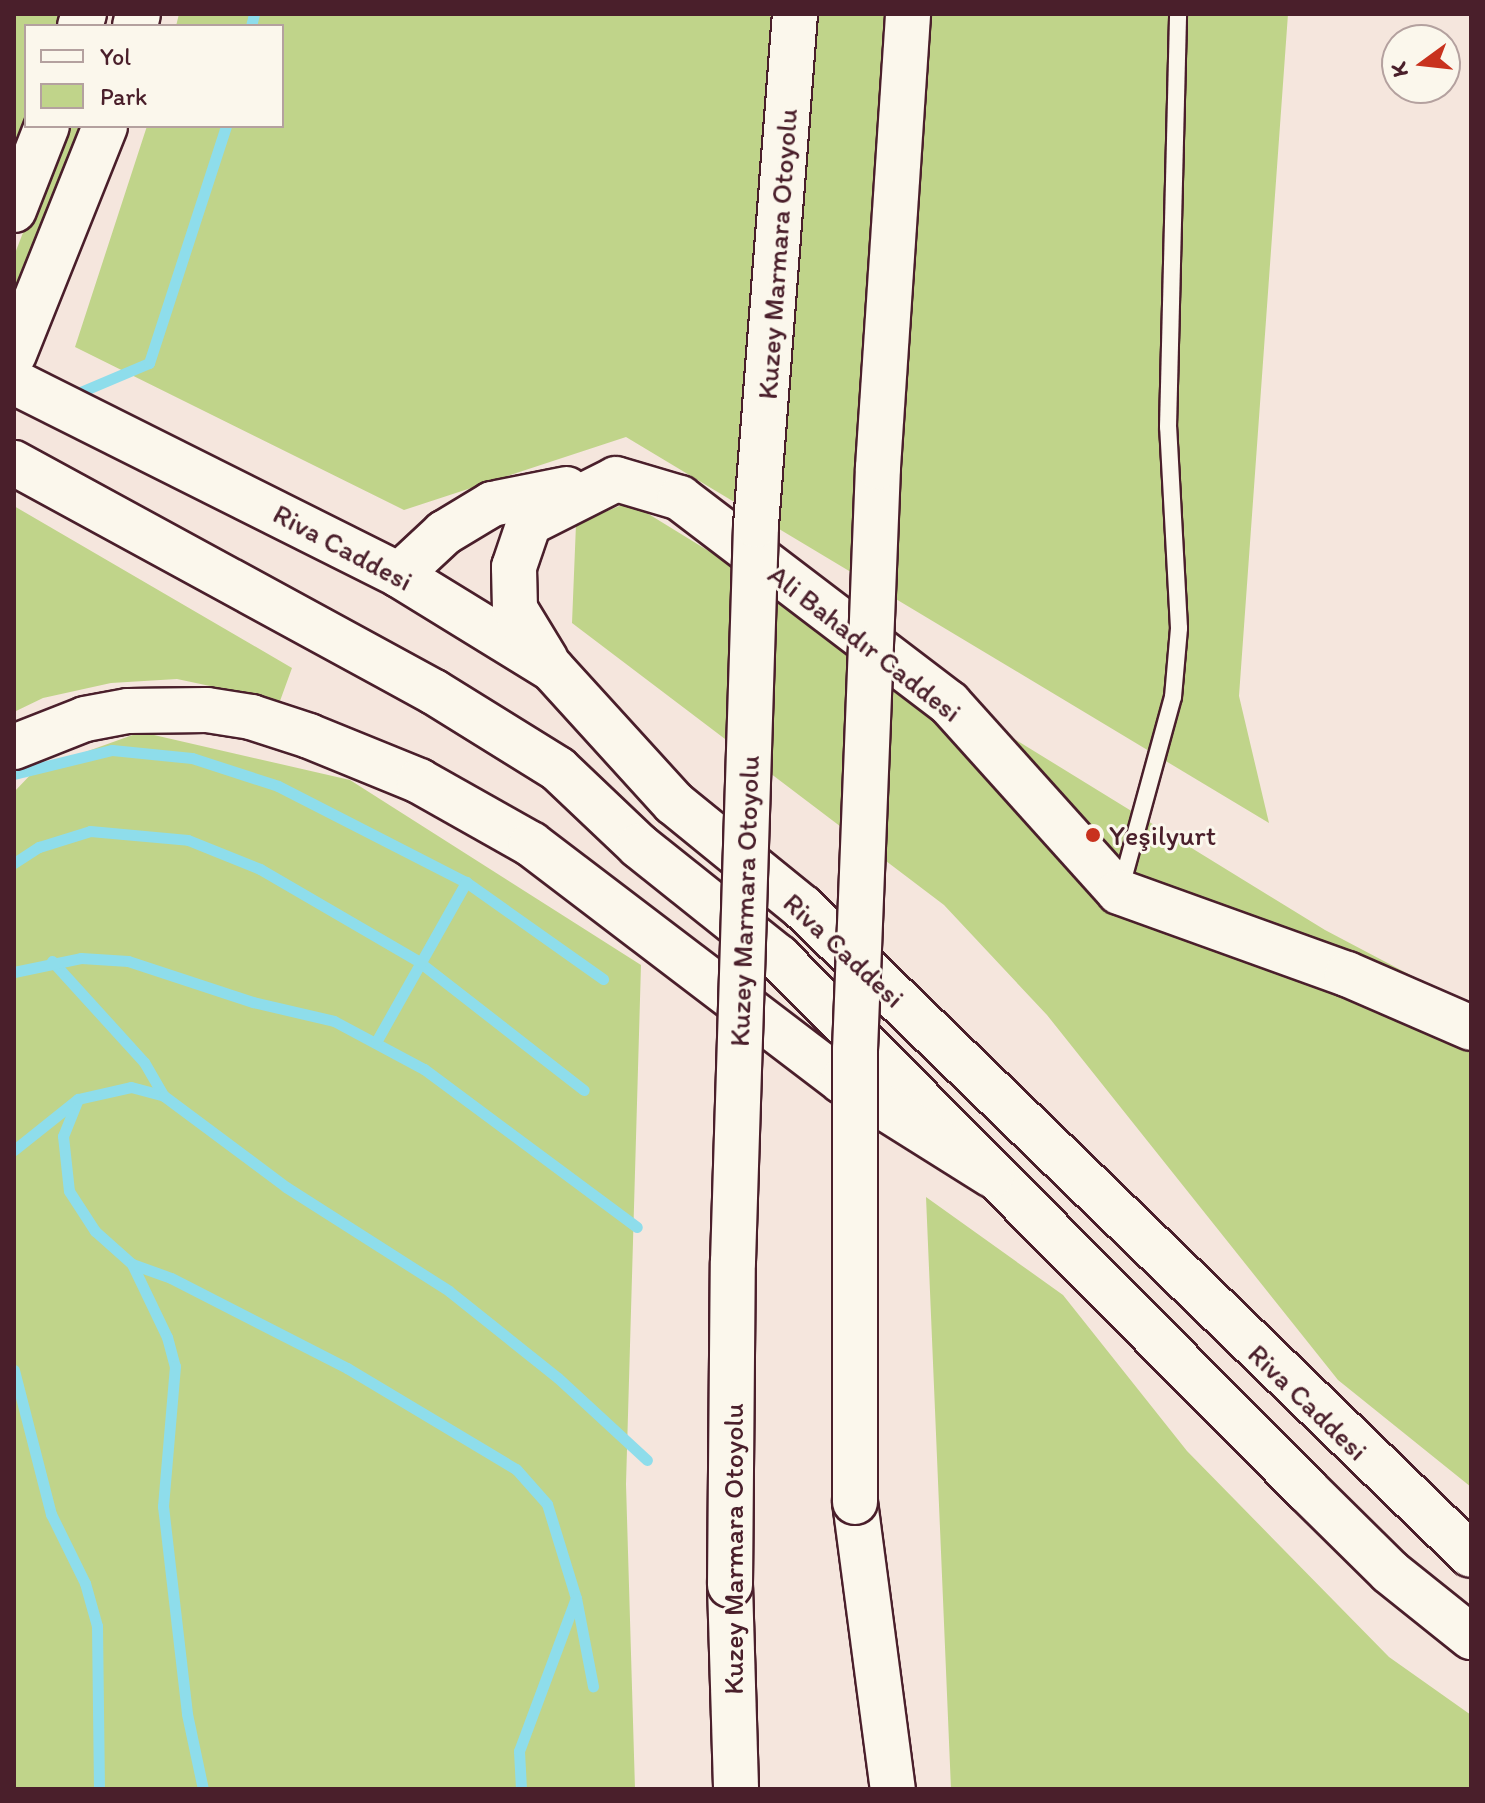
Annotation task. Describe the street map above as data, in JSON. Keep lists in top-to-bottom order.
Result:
{
  "streets": {
    "main road": ["Kuzey Marmara Otoyolu", "Riva Caddesi", "Ali Bahadır Caddesi"]
  },
  "places": ["Yeşilyurt"],
  "legend": ["Yol", "Park"],
  "north": "left"
}
